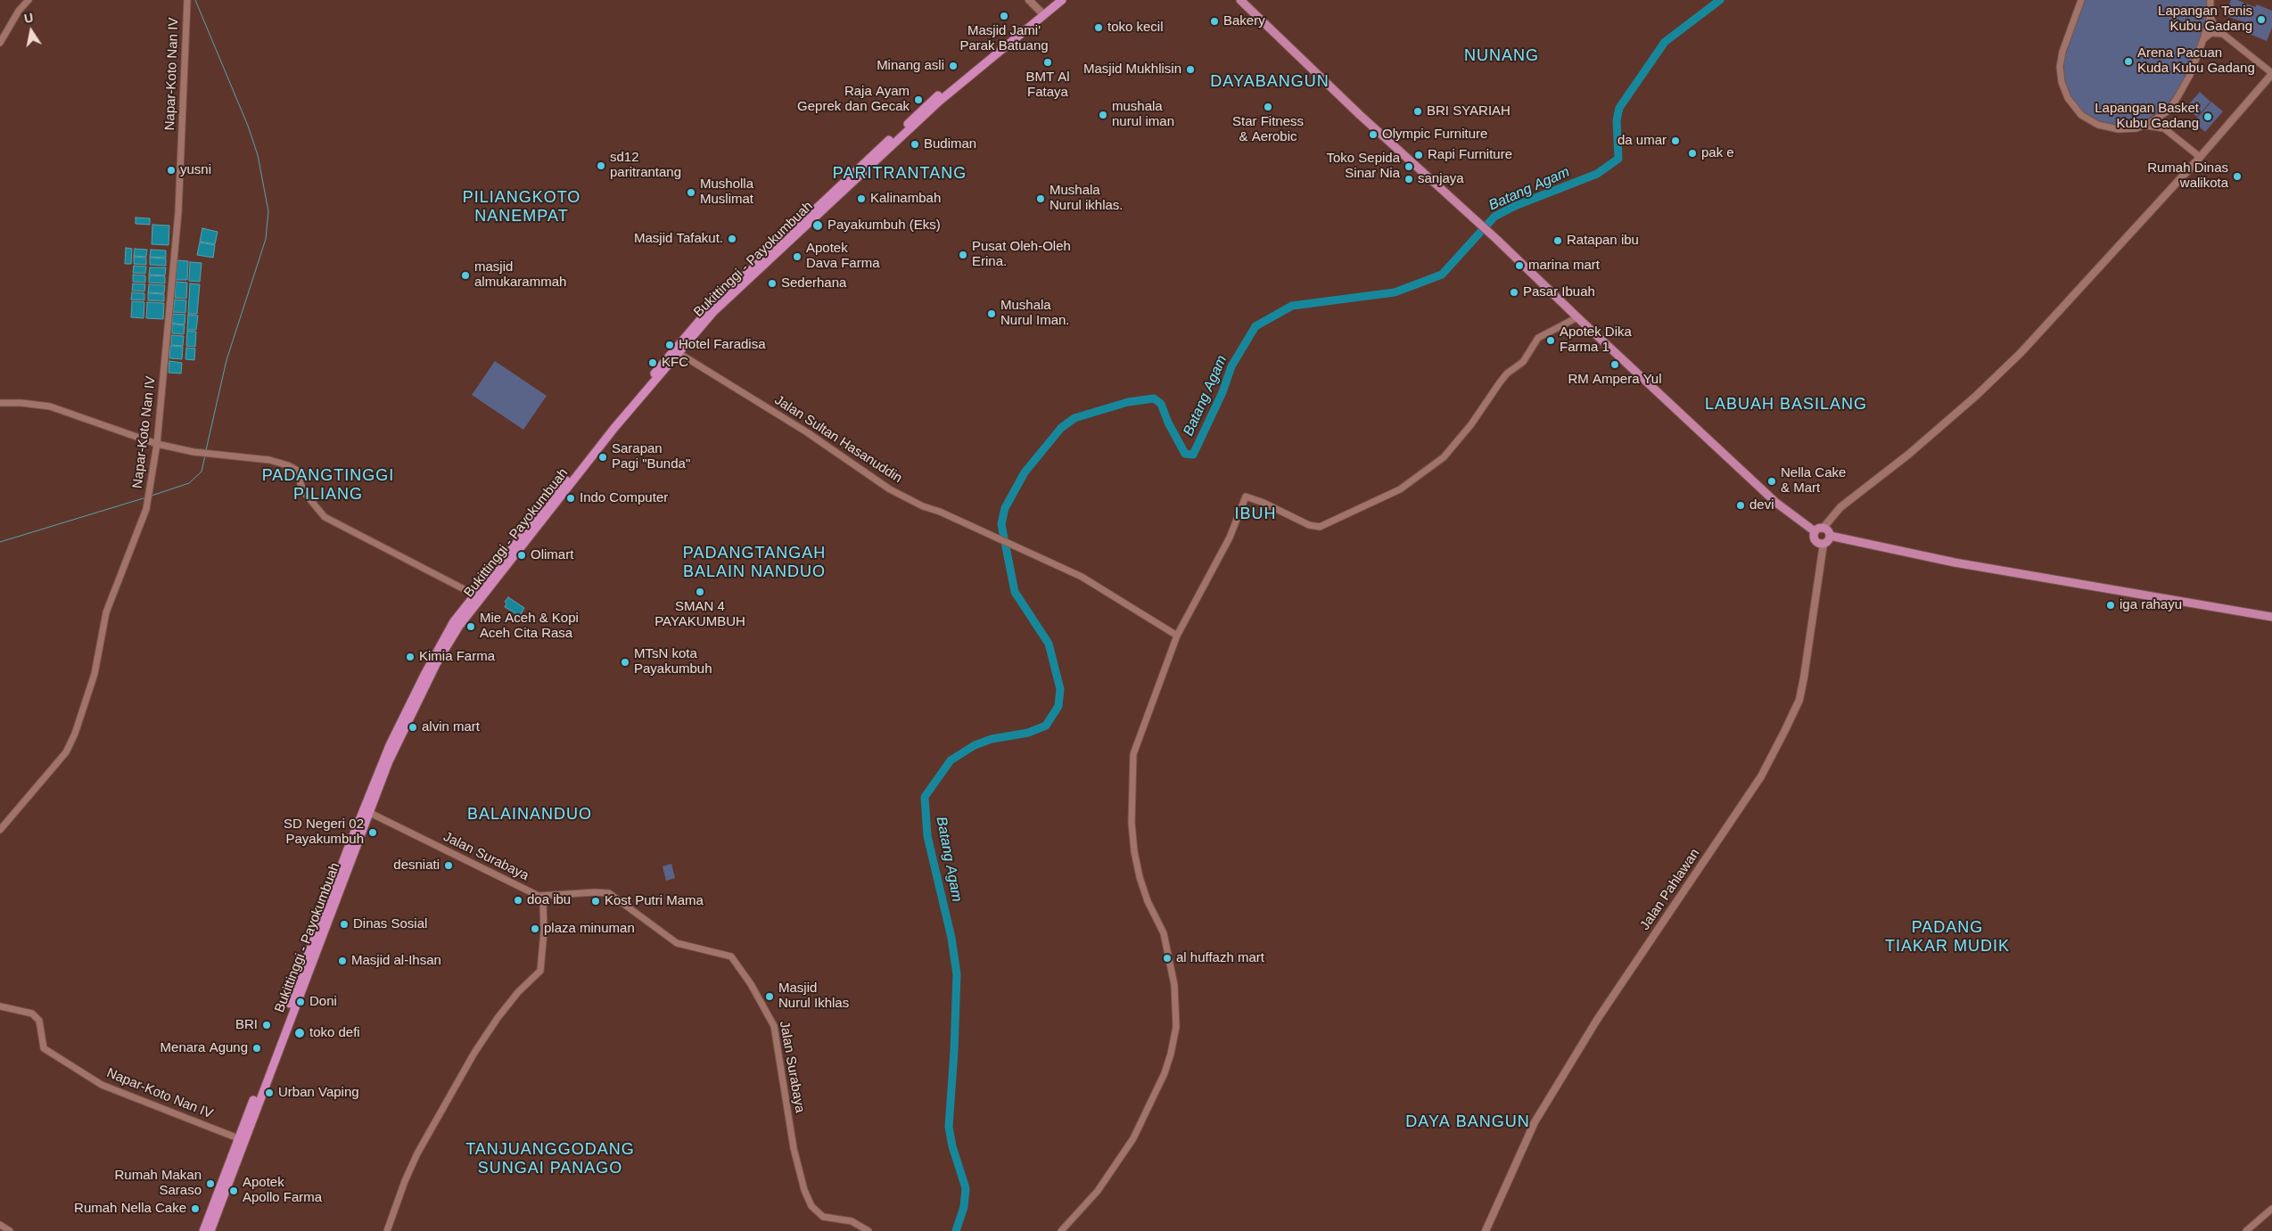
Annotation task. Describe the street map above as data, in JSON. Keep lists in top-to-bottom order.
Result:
{
  "streets": {
    "highway": ["Bukittinggi - Payokumbuah"],
    "main road": ["Jalan Pahlawan"],
    "street": ["Napar-Koto Nan IV", "Jalan Sultan Hasanuddin", "Jalan Surabaya"]
  },
  "crossings": [
    ["Napar-Koto Nan IV", "Bukittinggi - Payokumbuah"],
    ["Bukittinggi - Payokumbuah", "Jalan Sultan Hasanuddin"],
    ["Bukittinggi - Payokumbuah", "Jalan Surabaya"]
  ],
  "districts": [
    "NUNANG",
    "DAYABANGUN",
    "PARITRANTANG",
    "PILIANGKOTO NANEMPAT",
    "LABUAH BASILANG",
    "PADANGTINGGI PILIANG",
    "IBUH",
    "PADANGTANGAH BALAIN NANDUO",
    "BALAINANDUO",
    "PADANG TIAKAR MUDIK",
    "DAYA BANGUN",
    "TANJUANGGODANG SUNGAI PANAGO"
  ],
  "water": ["Batang Agam"],
  "places": [
    "Masjid Jami' Parak Batuang",
    "Lapangan Tenis Kubu Gadang",
    "Bakery",
    "toko kecil",
    "Arena Pacuan Kuda Kubu Gadang",
    "BMT Al Fataya",
    "Minang asli",
    "Masjid Mukhlisin",
    "Raja Ayam Geprek dan Gecak",
    "Star Fitness & Aerobic",
    "BRI SYARIAH",
    "mushala nurul iman",
    "Lapangan Basket Kubu Gadang",
    "Olympic Furniture",
    "da umar",
    "Budiman",
    "pak e",
    "Rapi Furniture",
    "sd12 paritrantang",
    "Toko Sepida Sinar Nia",
    "yusni",
    "Rumah Dinas walikota",
    "sanjaya",
    "Musholla Muslimat",
    "Kalinambah",
    "Mushala Nurul ikhlas.",
    "Payakumbuh (Eks)",
    "Masjid Tafakut.",
    "Ratapan ibu",
    "Pusat Oleh-Oleh Erina.",
    "Apotek Dava Farma",
    "marina mart",
    "masjid almukarammah",
    "Sederhana",
    "Pasar Ibuah",
    "Mushala Nurul Iman.",
    "Apotek Dika Farma 1",
    "Hotel Faradisa",
    "KFC",
    "RM Ampera Yul",
    "Sarapan Pagi \"Bunda\"",
    "Nella Cake & Mart",
    "Indo Computer",
    "devi",
    "Olimart",
    "SMAN 4 PAYAKUMBUH",
    "iga rahayu",
    "Mie Aceh & Kopi Aceh Cita Rasa",
    "Kimia Farma",
    "MTsN kota Payakumbuh",
    "alvin mart",
    "SD Negeri 02 Payakumbuh",
    "desniati",
    "doa ibu",
    "Kost Putri Mama",
    "Dinas Sosial",
    "plaza minuman",
    "al huffazh mart",
    "Masjid al-Ihsan",
    "Masjid Nurul Ikhlas",
    "Doni",
    "BRI",
    "toko defi",
    "Menara Agung",
    "Urban Vaping",
    "Rumah Makan Saraso",
    "Apotek Apollo Farma",
    "Rumah Nella Cake"
  ],
  "north": "top"
}
